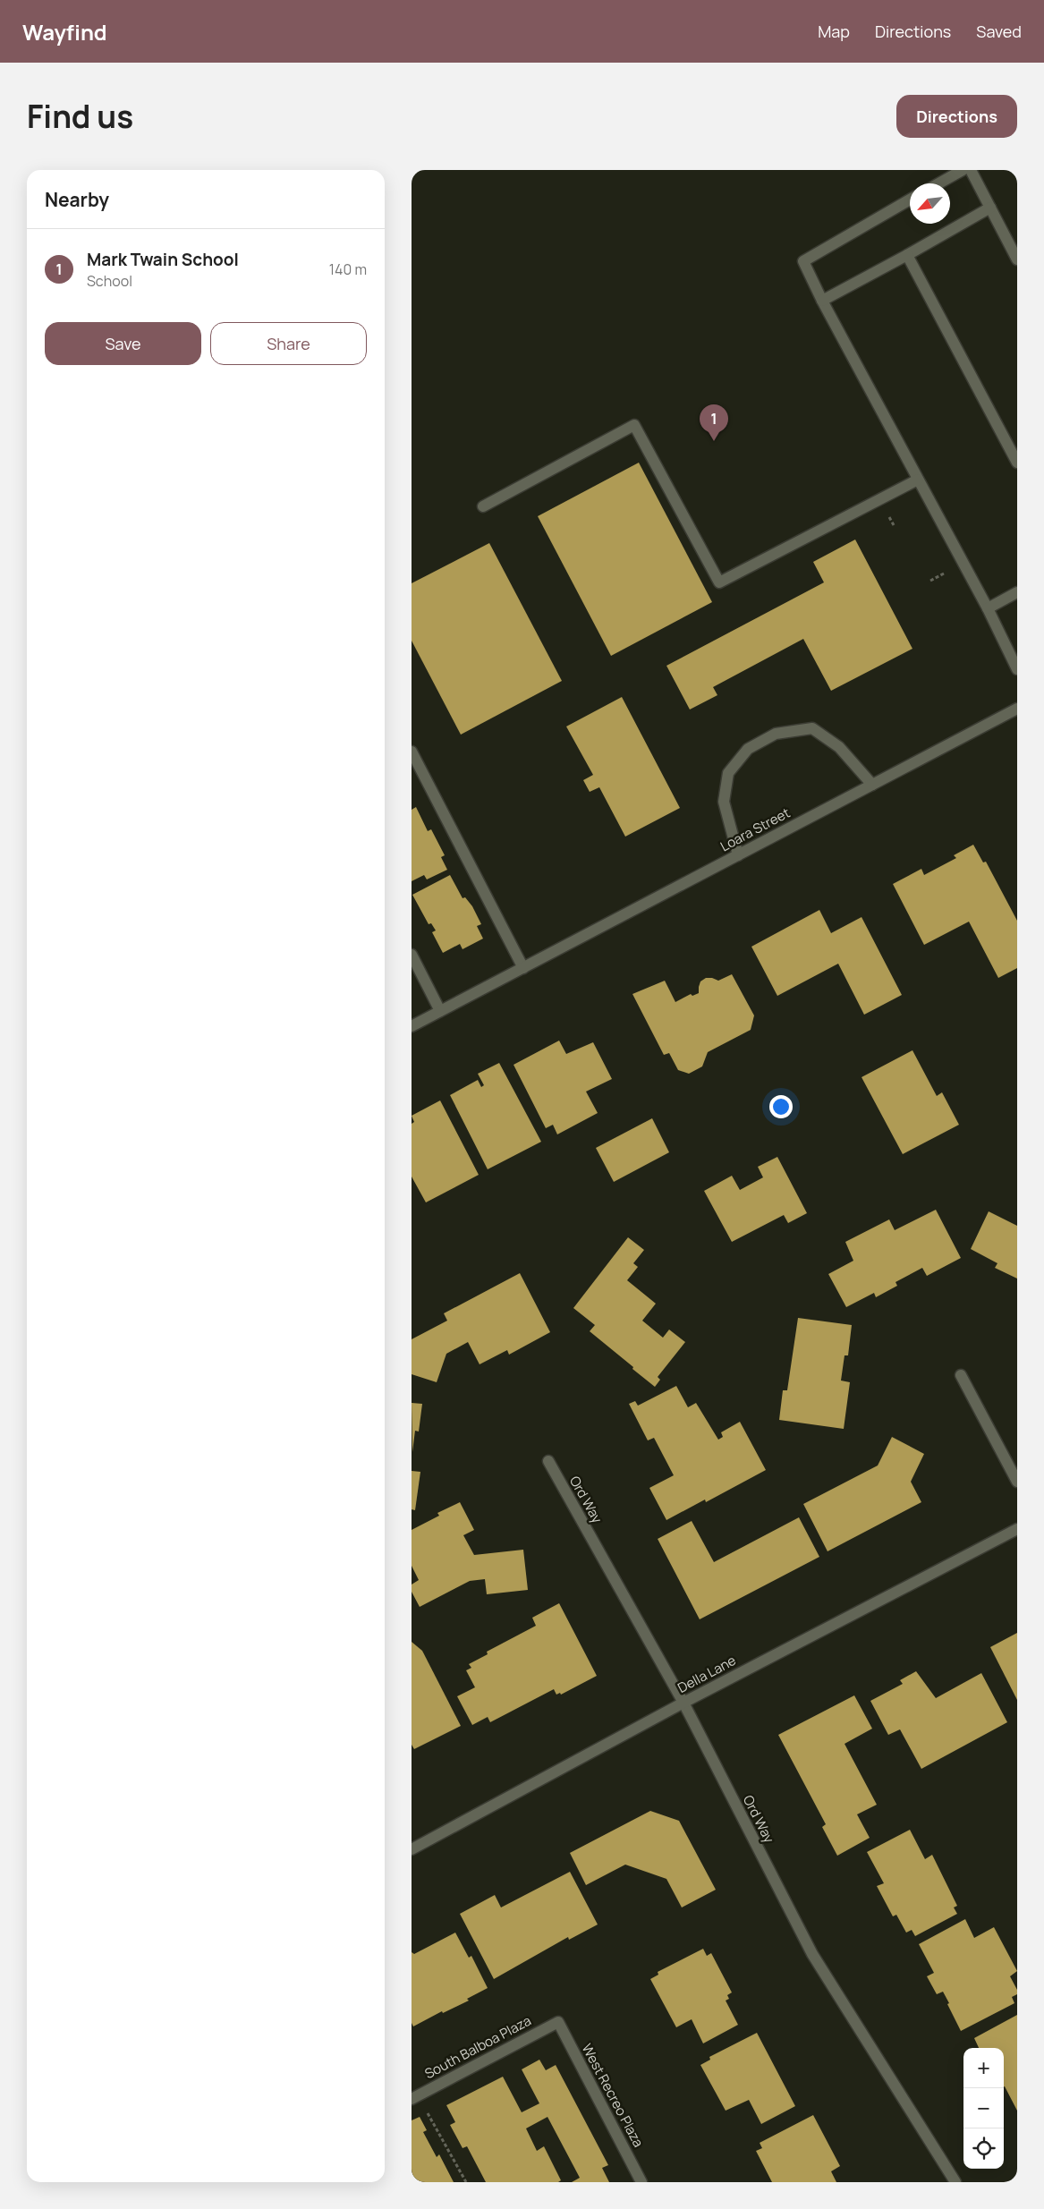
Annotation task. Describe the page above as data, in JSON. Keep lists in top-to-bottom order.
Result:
{
  "streets": {
    "street": [
      "Loara Street",
      "Ord Way",
      "Della Lane",
      "South Balboa Plaza",
      "West Recreo Plaza"
    ]
  },
  "crossings": [
    ["Ord Way", "Della Lane"],
    ["South Balboa Plaza", "West Recreo Plaza"]
  ],
  "north": "bottom left",
  "page": {
    "header": "Wayfind",
    "nav": ["Map", "Directions", "Saved"],
    "title": "Find us",
    "buttons": [
      "Directions",
      ["Save", "Share"]
    ],
    "heading": "Nearby",
    "list": [
      {
        "mark": "1",
        "name": "Mark Twain School",
        "note": "School",
        "value": "140 m"
      }
    ],
    "pins": "1",
    "map_buttons": ["+", "−"]
  }
}
